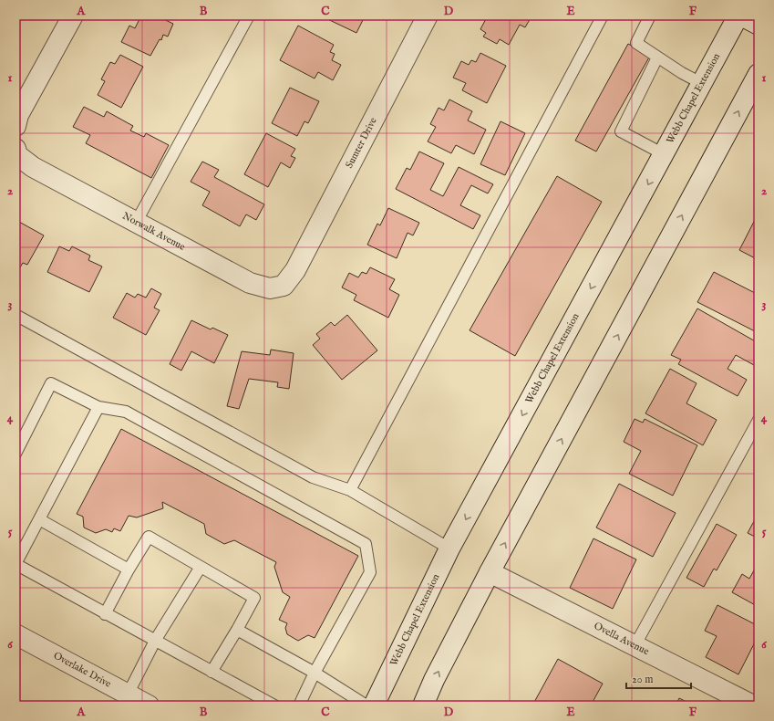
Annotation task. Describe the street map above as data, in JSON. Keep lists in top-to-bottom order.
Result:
{
  "streets": {
    "main road": [
      "Webb Chapel Extension",
      "Sumter Drive",
      "Norwalk Avenue",
      "Ovella Avenue",
      "Overlake Drive"
    ]
  },
  "crossings": [
    ["Sumter Drive", "Norwalk Avenue"]
  ],
  "scale_bar": "20 m",
  "grid": {
    "columns": [
      "A",
      "B",
      "C",
      "D",
      "E",
      "F"
    ],
    "rows": [
      "1",
      "2",
      "3",
      "4",
      "5",
      "6"
    ]
  }
}
